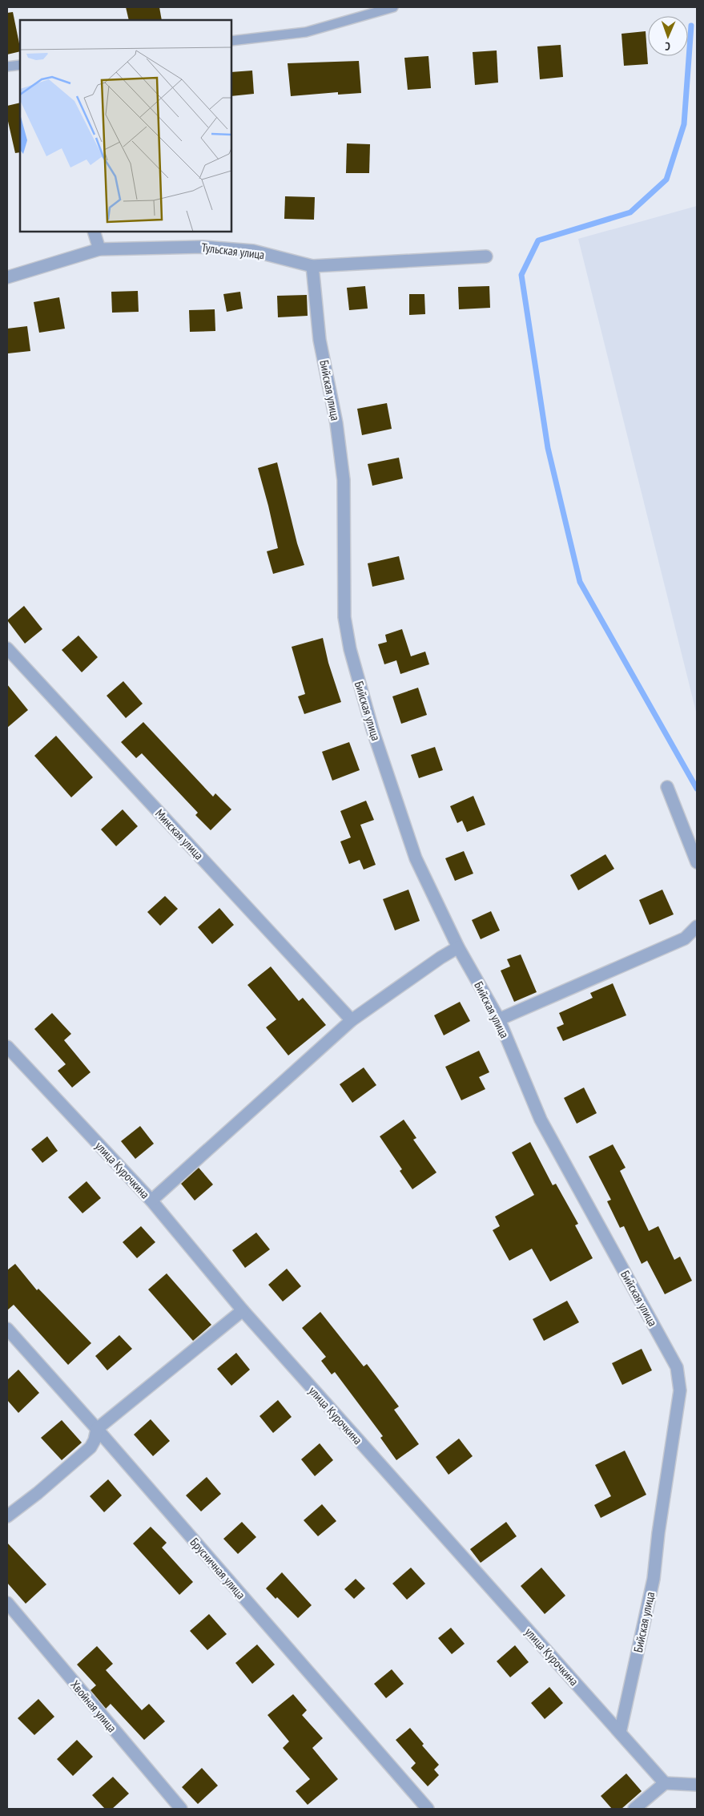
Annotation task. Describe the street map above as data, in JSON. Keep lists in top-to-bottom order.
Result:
{
  "streets": {
    "street": [
      "Тульская улица",
      "Бийская улица",
      "Минская улица",
      "улица Курочкина",
      "Брусничная улица",
      "Хвойная улица"
    ]
  },
  "crossings": [
    ["Тульская улица", "Бийская улица"],
    ["Бийская улица", "улица Курочкина"]
  ],
  "north": "bottom"
}
